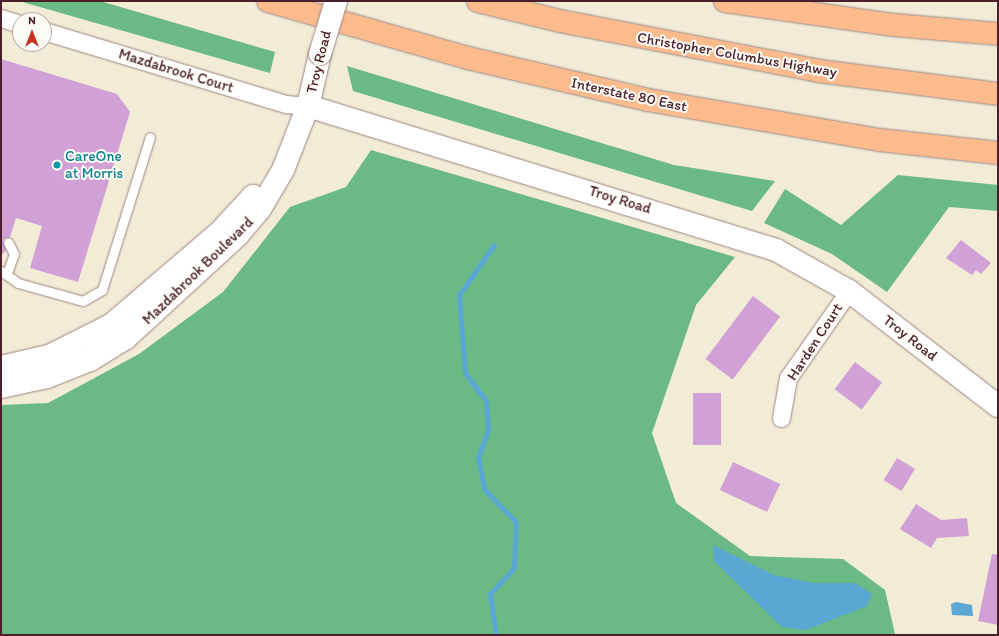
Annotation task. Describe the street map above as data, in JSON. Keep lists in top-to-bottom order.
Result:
{
  "streets": {
    "highway": ["Christopher Columbus Highway", "Interstate 80 East"],
    "street": [
      "Troy Road",
      "Mazdabrook Court",
      "Mazdabrook Boulevard",
      "Harden Court"
    ]
  },
  "crossings": [
    ["Troy Road", "Mazdabrook Court"],
    ["Troy Road", "Mazdabrook Boulevard"],
    ["Troy Road", "Harden Court"],
    ["Mazdabrook Court", "Mazdabrook Boulevard"]
  ],
  "places": ["CareOne at Morris"],
  "north": "top"
}
